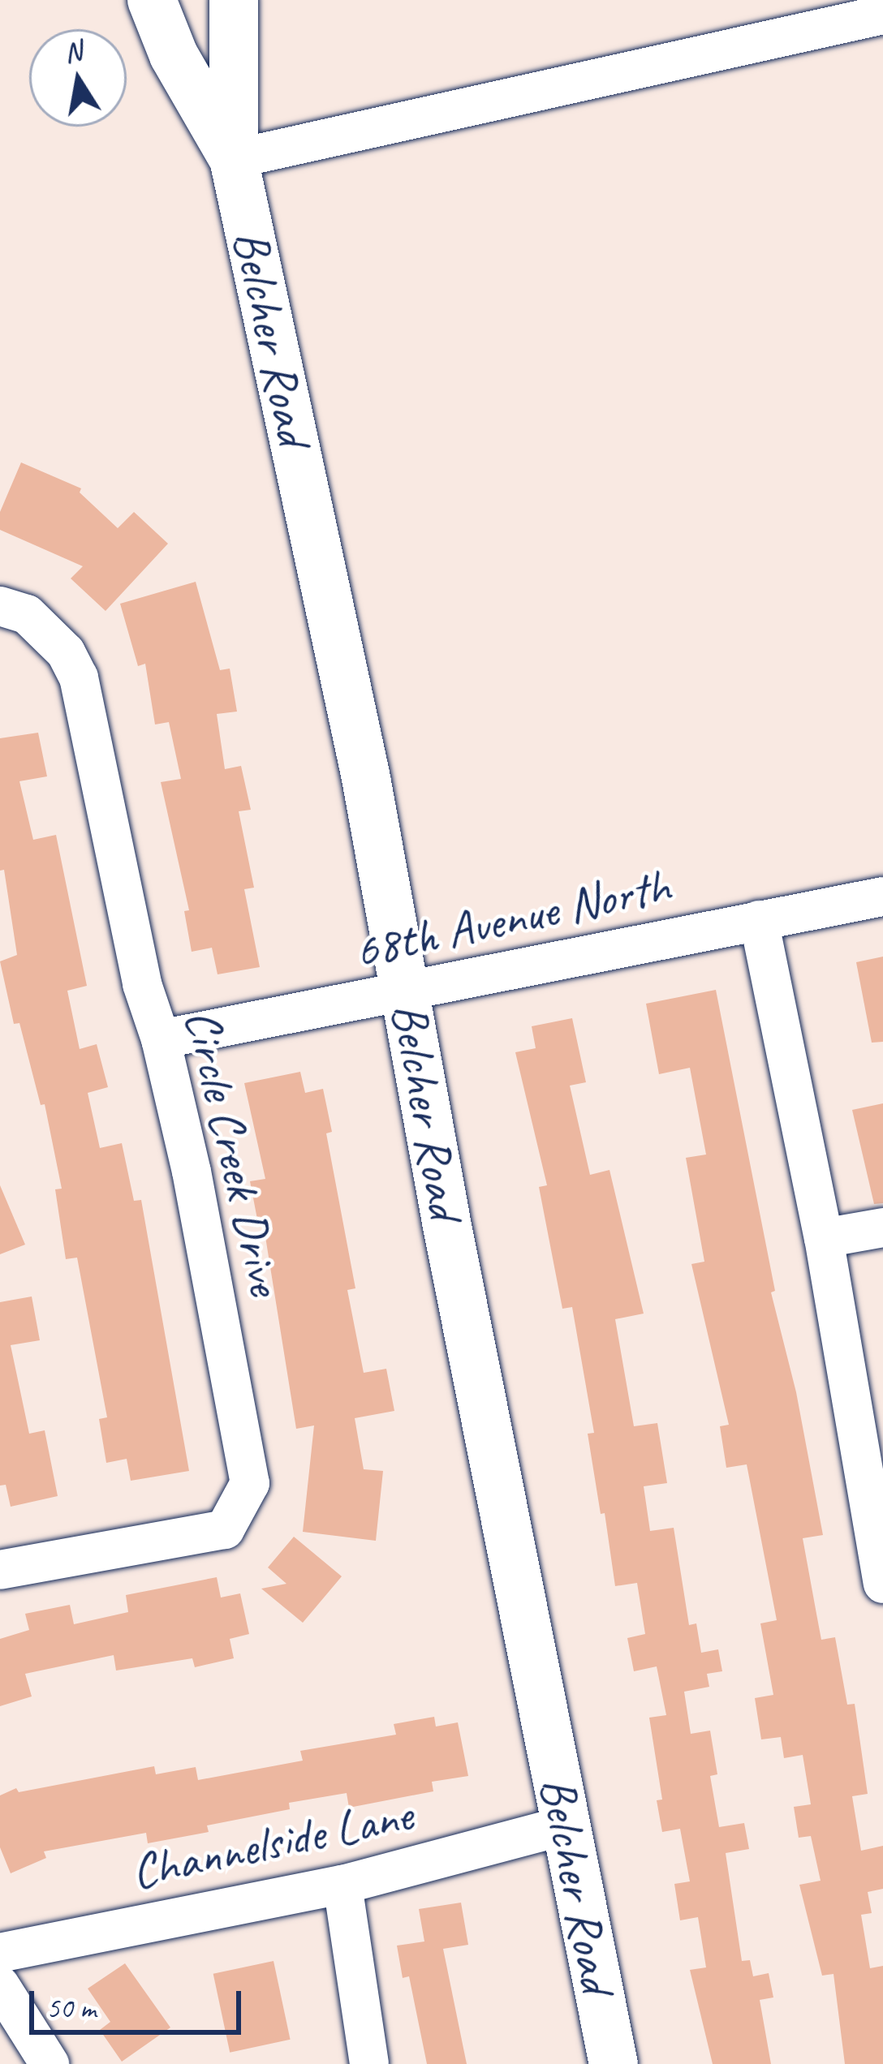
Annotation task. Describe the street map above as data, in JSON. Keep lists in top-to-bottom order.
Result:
{
  "streets": {
    "main road": ["Belcher Road"],
    "street": ["68th Avenue North", "Circle Creek Drive", "Channelside Lane"]
  },
  "crossings": [
    ["Belcher Road", "68th Avenue North"],
    ["Belcher Road", "Channelside Lane"],
    ["68th Avenue North", "Circle Creek Drive"]
  ],
  "scale_bar": "50 m",
  "north": "top"
}
